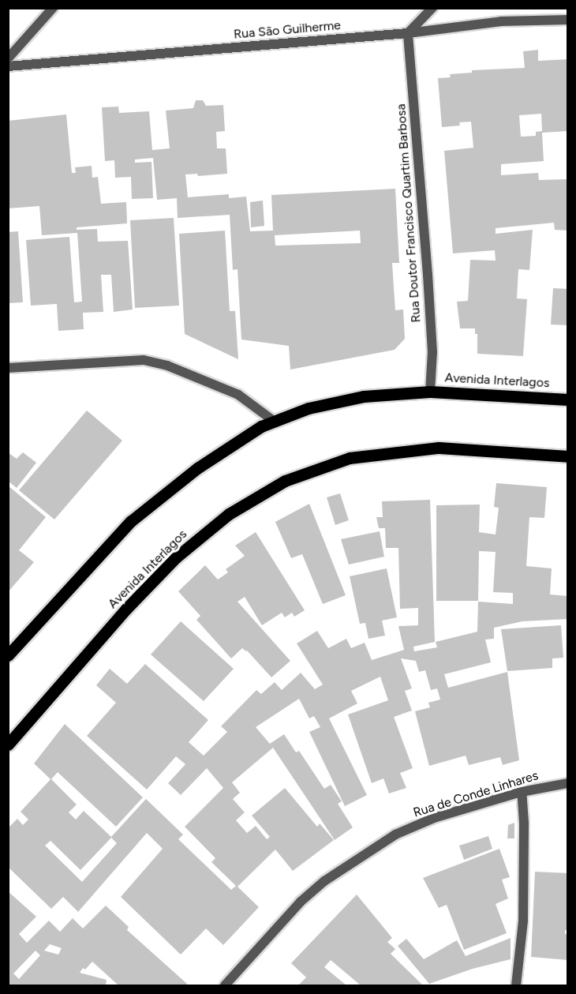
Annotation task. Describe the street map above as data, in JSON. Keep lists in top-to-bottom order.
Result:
{
  "streets": {
    "main road": ["Avenida Interlagos"],
    "street": ["Rua São Guilherme", "Rua Doutor Francisco Quartim Barbosa", "Rua de Conde Linhares"]
  },
  "crossings": [
    ["Rua São Guilherme", "Rua Doutor Francisco Quartim Barbosa"],
    ["Rua Doutor Francisco Quartim Barbosa", "Avenida Interlagos"]
  ]
}
